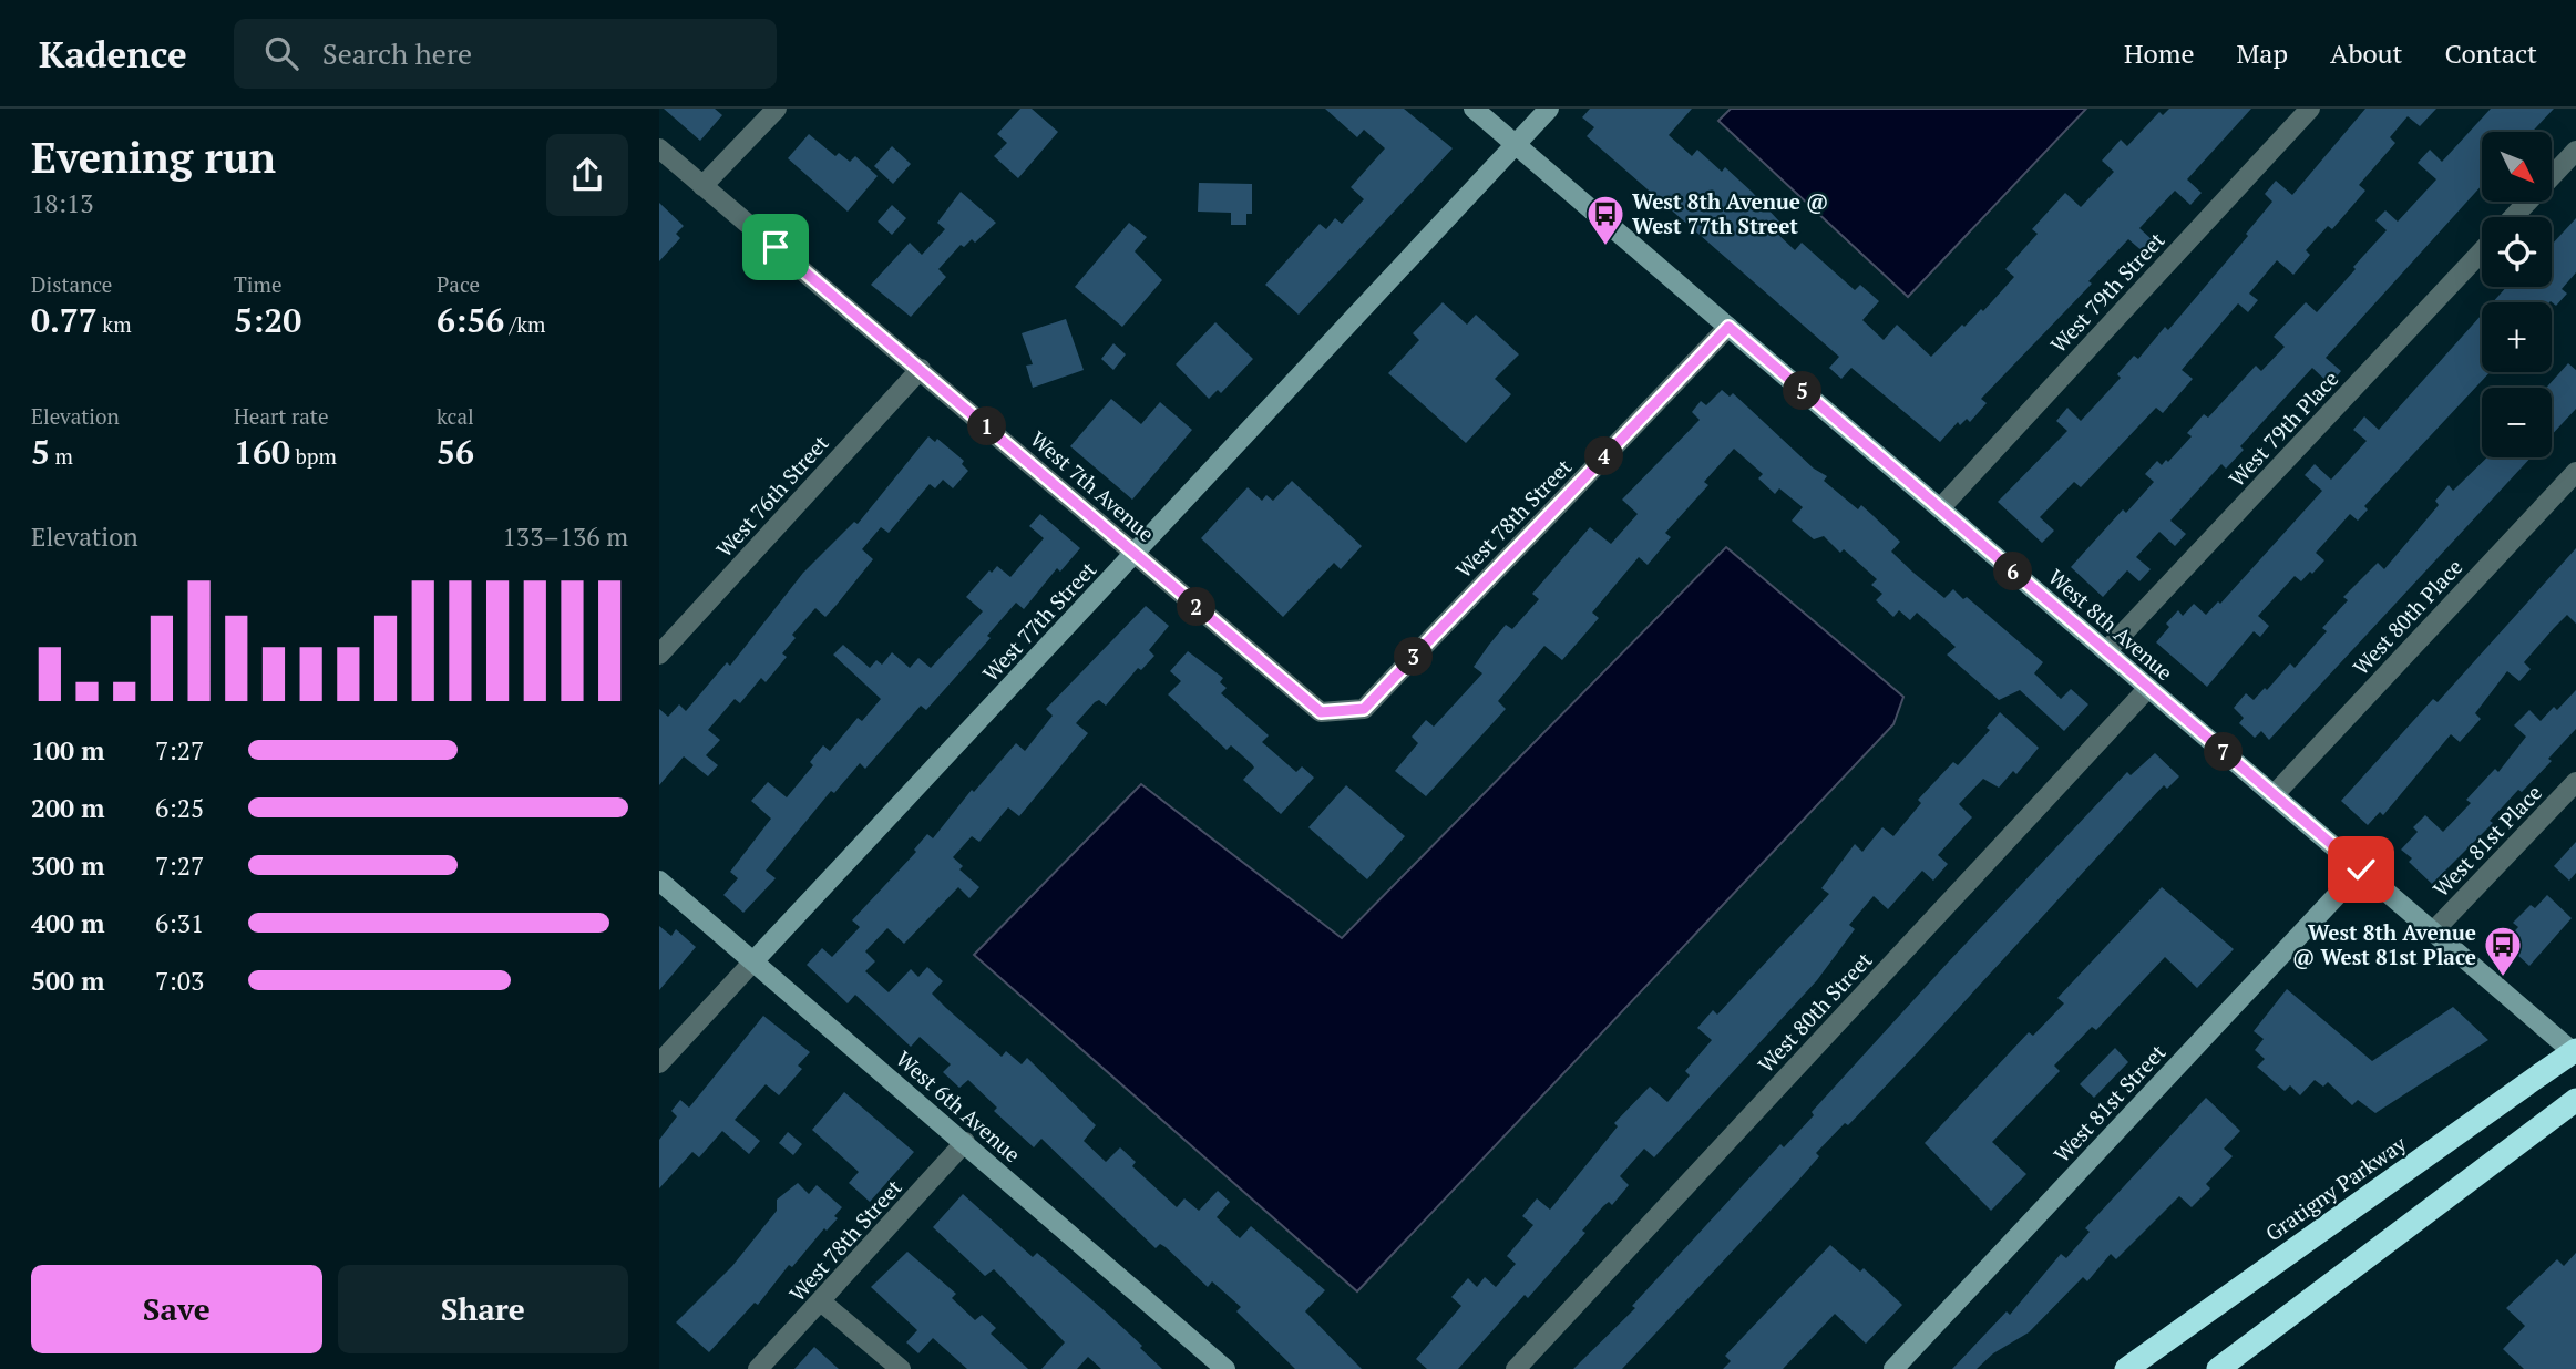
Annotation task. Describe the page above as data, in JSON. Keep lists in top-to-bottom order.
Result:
{
  "streets": {
    "highway": ["Gratigny Parkway"],
    "street": [
      "West 79th Street",
      "West 79th Place",
      "West 7th Avenue",
      "West 76th Street",
      "West 78th Street",
      "West 80th Place",
      "West 77th Street",
      "West 8th Avenue",
      "West 81st Place",
      "West 80th Street",
      "West 81st Street",
      "West 6th Avenue"
    ]
  },
  "crossings": [
    ["West 79th Street", "West 8th Avenue"],
    ["West 79th Place", "West 8th Avenue"],
    ["West 7th Avenue", "West 76th Street"],
    ["West 7th Avenue", "West 78th Street"],
    ["West 7th Avenue", "West 77th Street"],
    ["West 78th Street", "West 8th Avenue"],
    ["West 78th Street", "West 6th Avenue"],
    ["West 80th Place", "West 8th Avenue"],
    ["West 77th Street", "West 8th Avenue"],
    ["West 77th Street", "West 6th Avenue"],
    ["West 8th Avenue", "West 81st Place"],
    ["West 8th Avenue", "West 80th Street"],
    ["West 8th Avenue", "West 81st Street"],
    ["West 8th Avenue", "Gratigny Parkway"]
  ],
  "places": {
    "bus stop": ["West 8th Avenue @ West 77th Street", "West 8th Avenue @ West 81st Place"]
  },
  "north": "bottom right",
  "page": {
    "header": "Kadence",
    "search": "Search here",
    "nav": [
      "Home",
      "Map",
      "About",
      "Contact"
    ],
    "heading": ["Evening run", "18:13"],
    "map_buttons": ["+", "−"],
    "stats": [
      ["Distance", "0.77 km"],
      ["Time", "5:20"],
      ["Pace", "6:56 /km"],
      ["Elevation", "5 m"],
      ["Heart rate", "160 bpm"],
      ["kcal", "56"]
    ],
    "pins": [
      "5",
      "1",
      "4",
      "6",
      "2",
      "3",
      "7"
    ],
    "chart": ["Elevation", "133–136 m"],
    "list": [
      {
        "name": "100 m",
        "note": "7:27"
      },
      {
        "name": "200 m",
        "note": "6:25"
      },
      {
        "name": "300 m",
        "note": "7:27"
      },
      {
        "name": "400 m",
        "note": "6:31"
      },
      {
        "name": "500 m",
        "note": "7:03"
      }
    ],
    "buttons": ["Save", "Share"]
  }
}
